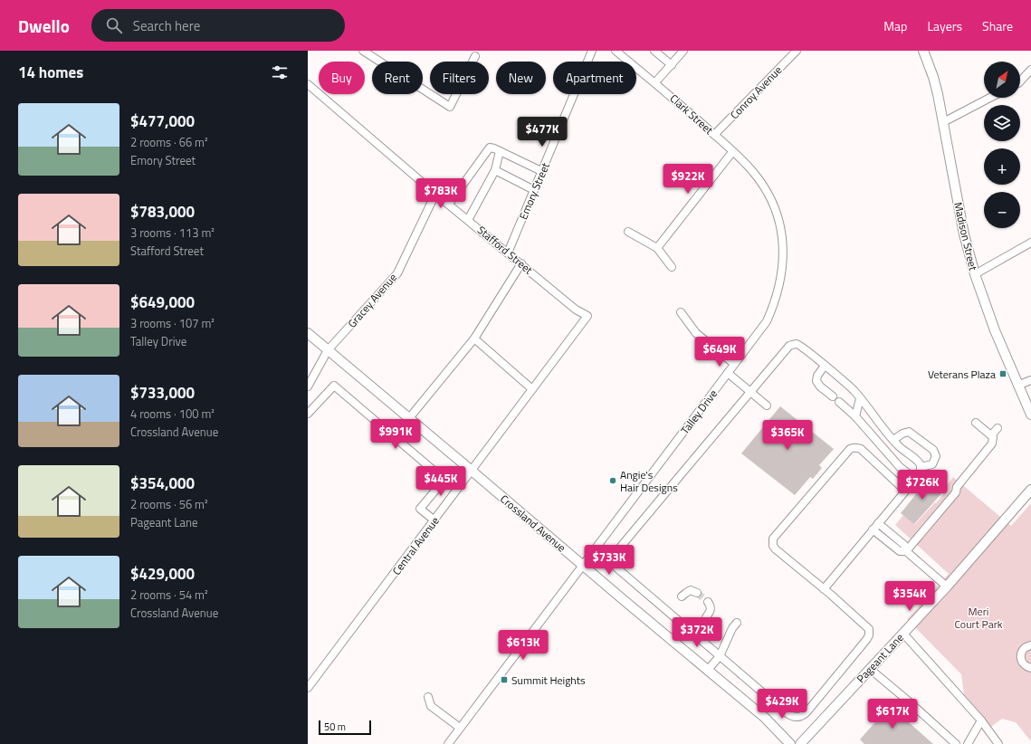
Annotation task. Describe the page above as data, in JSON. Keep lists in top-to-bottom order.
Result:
{
  "streets": {
    "main road": ["Madison Street", "Crossland Avenue", "Pageant Lane"],
    "street": [
      "Conroy Avenue",
      "Clark Street",
      "Emory Street",
      "Stafford Street",
      "Gracey Avenue",
      "Talley Drive",
      "Central Avenue"
    ]
  },
  "crossings": [
    ["Conroy Avenue", "Clark Street"],
    ["Clark Street", "Talley Drive"],
    ["Stafford Street", "Gracey Avenue"],
    ["Stafford Street", "Central Avenue"],
    ["Gracey Avenue", "Crossland Avenue"],
    ["Talley Drive", "Crossland Avenue"],
    ["Crossland Avenue", "Central Avenue"]
  ],
  "parks": ["Meri Court Park"],
  "places": {
    "transit": ["Veterans Plaza", "Summit Heights"],
    "other": ["Angie's Hair Designs"]
  },
  "scale_bar": "50 m",
  "north": "top right",
  "page": {
    "header": "Dwello",
    "search": "Search here",
    "nav": ["Map", "Layers", "Share"],
    "heading": "14 homes",
    "map_buttons": ["+", "−"],
    "chip": [
      "Buy",
      "Rent",
      "Filters",
      "New",
      "Apartment"
    ],
    "list": [
      {
        "name": "$477,000",
        "note": "2 rooms · 66 m² · Emory Street"
      },
      {
        "name": "$783,000",
        "note": "3 rooms · 113 m² · Stafford Street"
      },
      {
        "name": "$649,000",
        "note": "3 rooms · 107 m² · Talley Drive"
      },
      {
        "name": "$733,000",
        "note": "4 rooms · 100 m² · Crossland Avenue"
      },
      {
        "name": "$354,000",
        "note": "2 rooms · 56 m² · Pageant Lane"
      },
      {
        "name": "$429,000",
        "note": "2 rooms · 54 m² · Crossland Avenue"
      }
    ],
    "price": [
      "$477K",
      "$922K",
      "$783K",
      "$649K",
      "$991K",
      "$365K",
      "$445K",
      "$726K",
      "$733K",
      "$354K",
      "$372K",
      "$613K",
      "$429K",
      "$617K"
    ],
    "scale": "50 m"
  }
}
